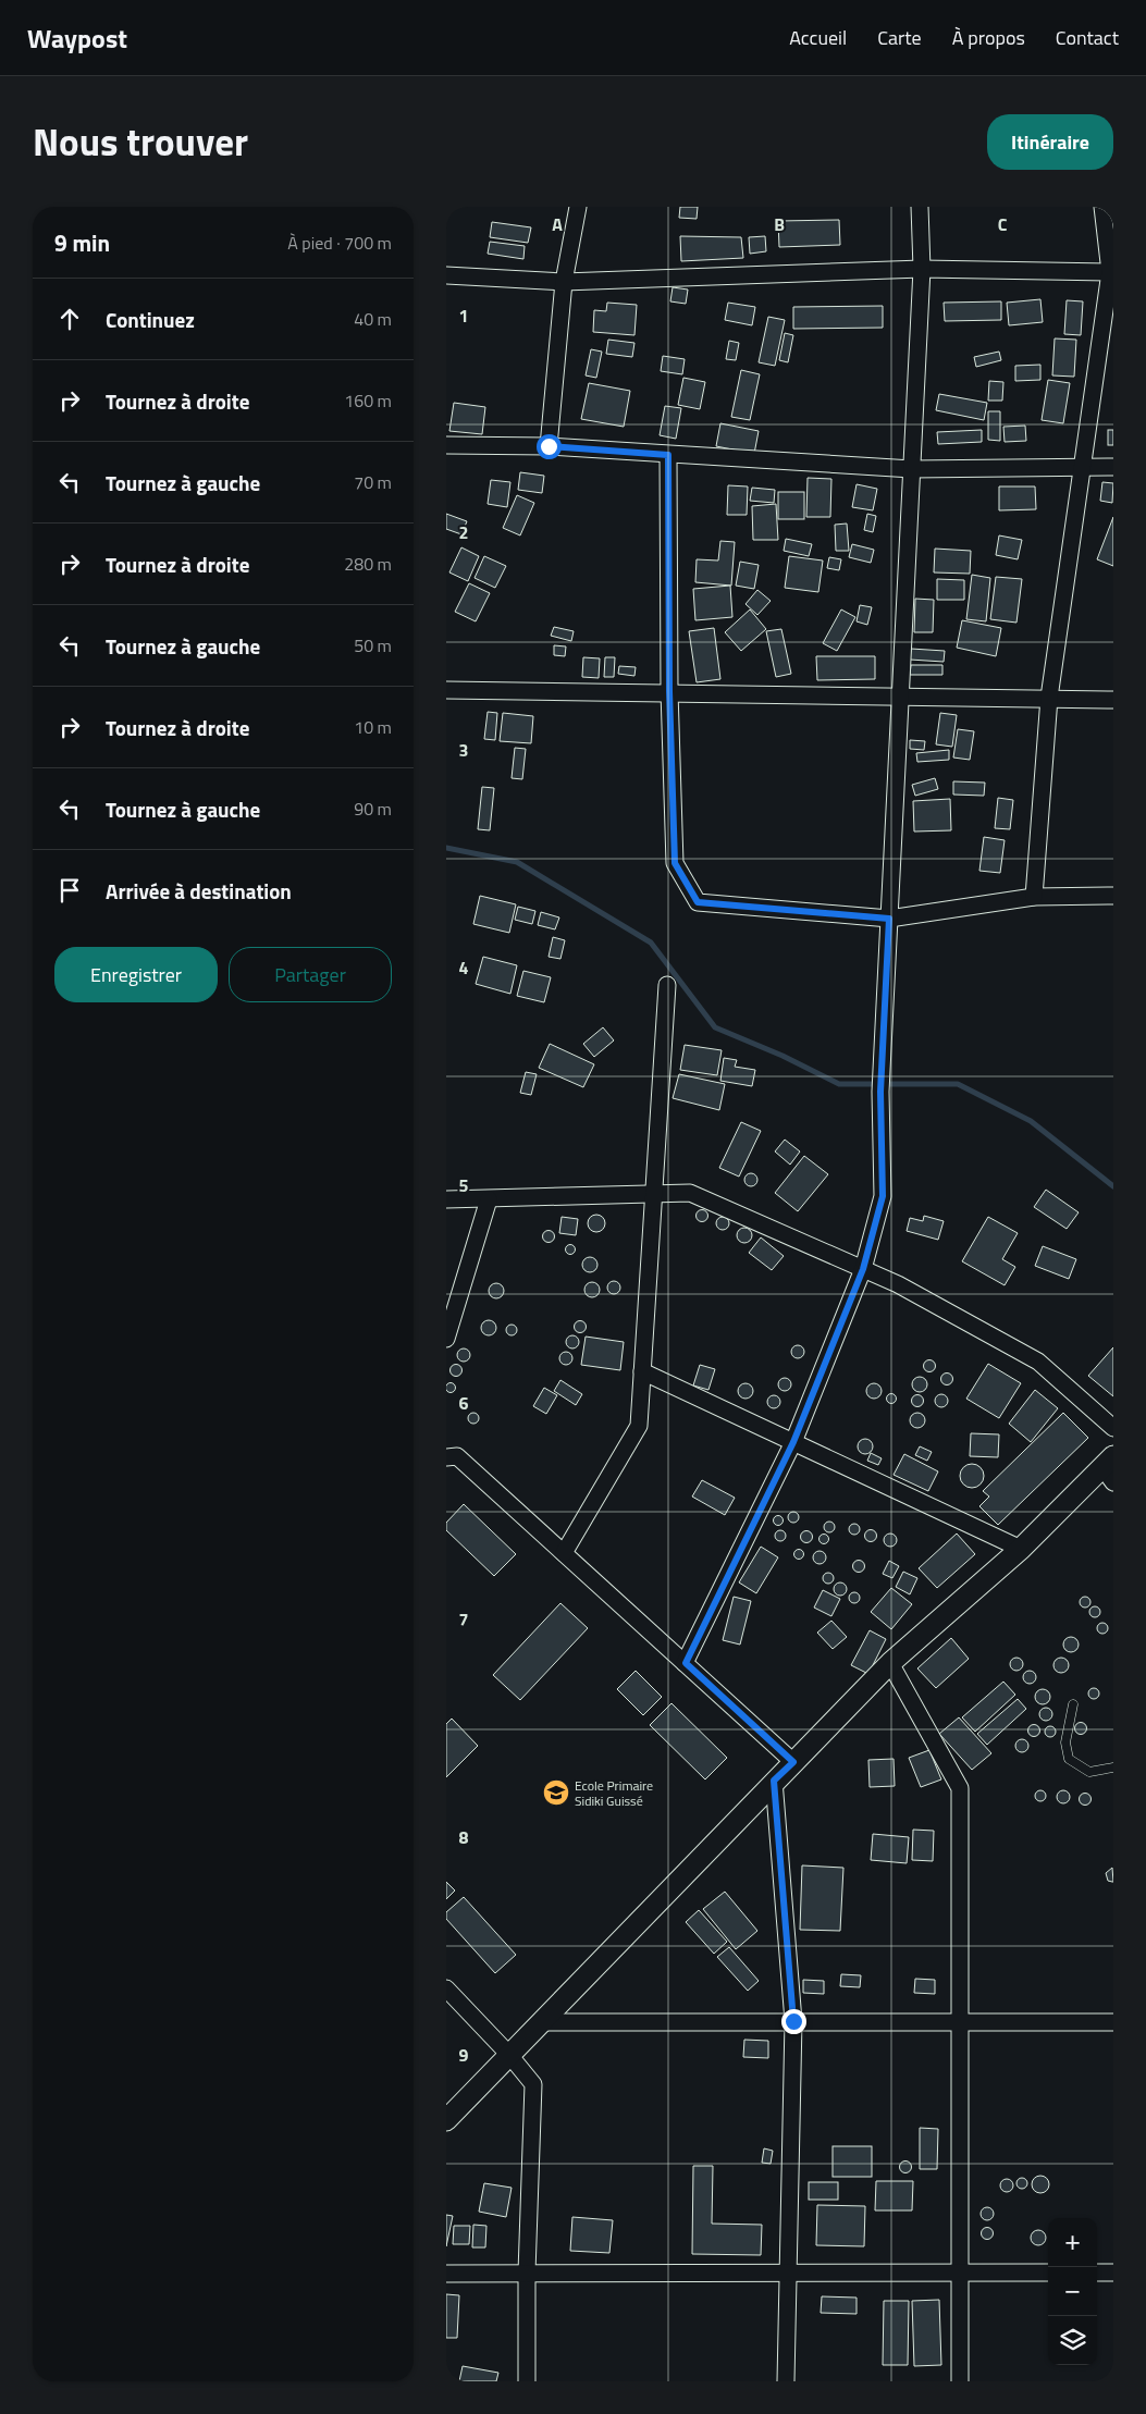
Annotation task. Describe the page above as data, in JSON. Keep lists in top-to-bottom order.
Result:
{
  "places": {
    "school or university": ["Ecole Primaire Sidiki Guissé"]
  },
  "page": {
    "header": "Waypost",
    "nav": [
      "Accueil",
      "Carte",
      "À propos",
      "Contact"
    ],
    "title": "Nous trouver",
    "buttons": [
      "Itinéraire",
      ["Enregistrer", "Partager"]
    ],
    "heading": ["9 min", "À pied · 700 m"],
    "list": [
      ["Continuez", "40 m"],
      ["Tournez à droite", "160 m"],
      ["Tournez à gauche", "70 m"],
      ["Tournez à droite", "280 m"],
      ["Tournez à gauche", "50 m"],
      ["Tournez à droite", "10 m"],
      ["Tournez à gauche", "90 m"],
      "Arrivée à destination"
    ],
    "map_buttons": ["+", "−"]
  },
  "grid": {
    "columns": ["A", "B", "C"],
    "rows": [
      "1",
      "2",
      "3",
      "4",
      "5",
      "6",
      "7",
      "8",
      "9"
    ]
  }
}
